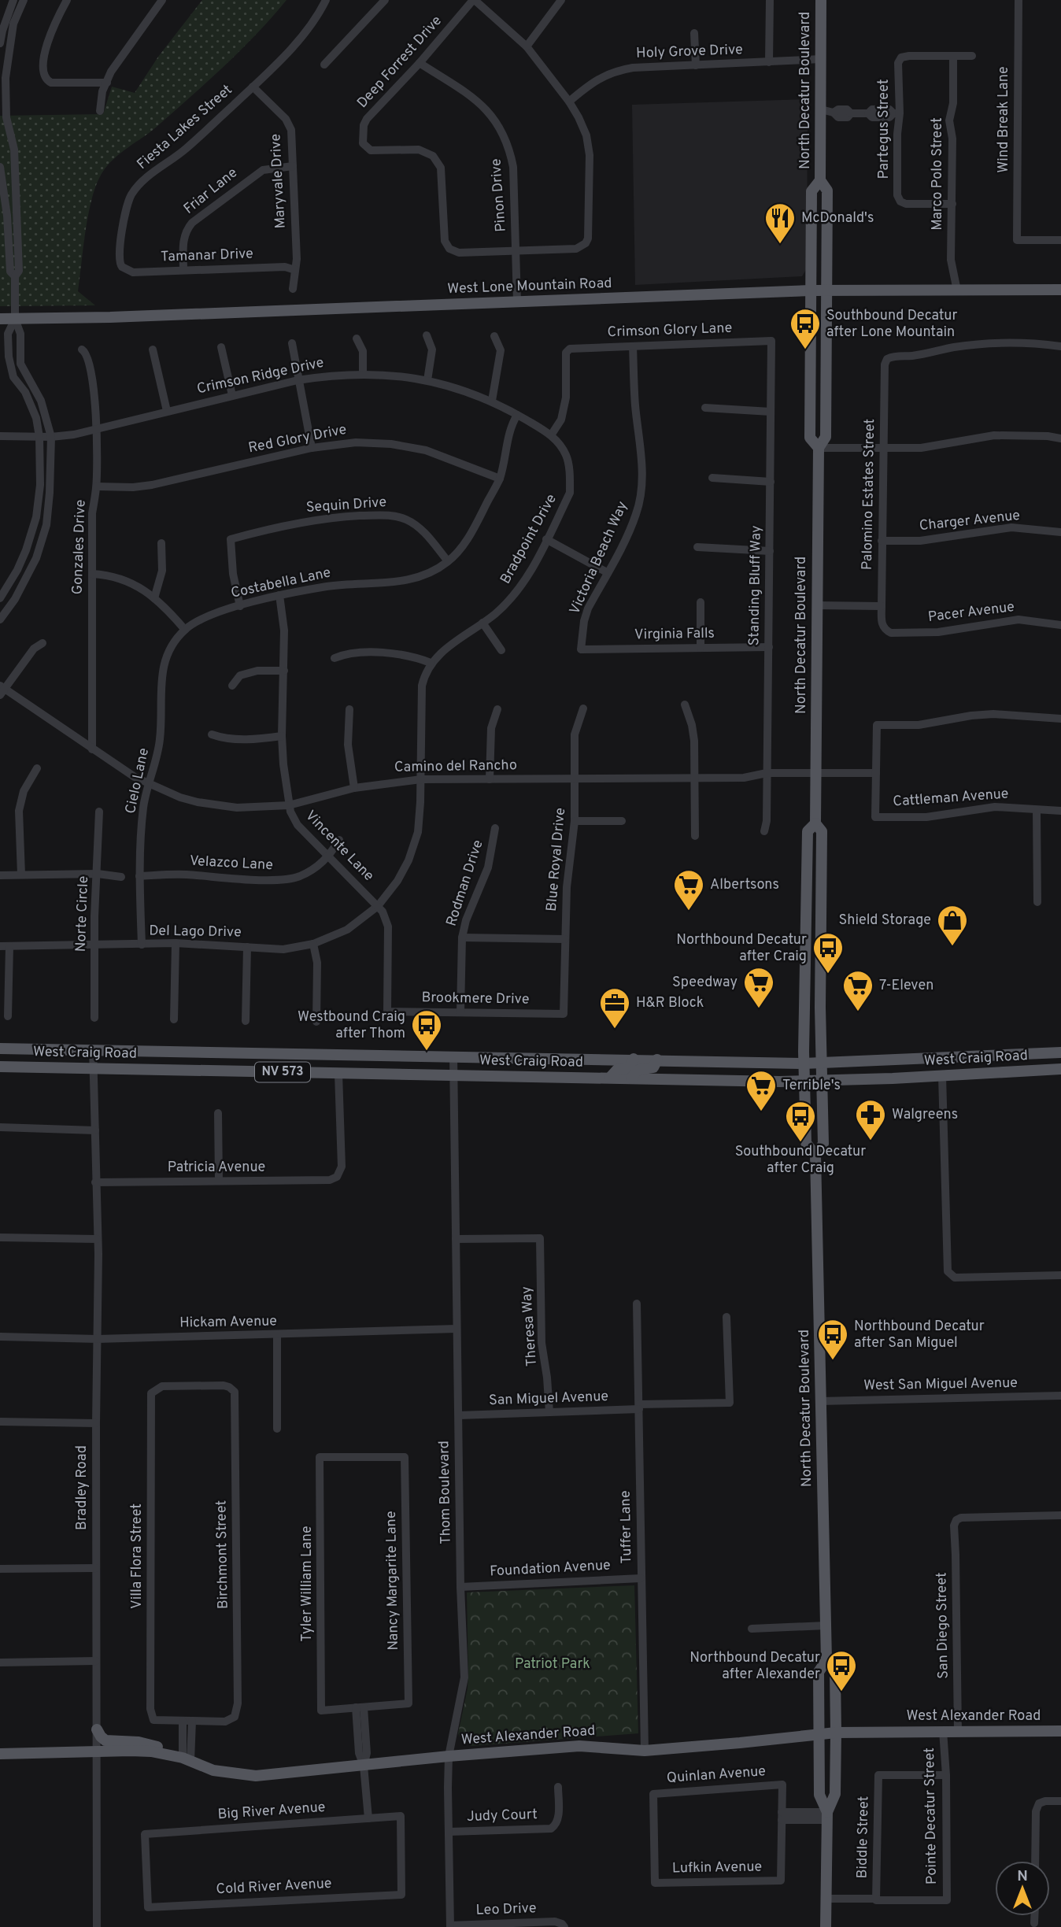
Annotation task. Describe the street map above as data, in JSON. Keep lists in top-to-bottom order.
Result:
{
  "streets": {
    "main road": [
      "North Decatur Boulevard",
      "West Lone Mountain Road",
      "West Craig Road",
      "NV 573",
      "West Alexander Road"
    ],
    "street": [
      "Holy Grove Drive",
      "Deep Forrest Drive",
      "Wind Break Lane",
      "Fiesta Lakes Street",
      "Partegus Street",
      "Marco Polo Street",
      "Maryvale Drive",
      "Friar Lane",
      "Pinon Drive",
      "Tamanar Drive",
      "Crimson Glory Lane",
      "Crimson Ridge Drive",
      "Red Glory Drive",
      "Palomino Estates Street",
      "Sequin Drive",
      "Charger Avenue",
      "Bradpoint Drive",
      "Gonzales Drive",
      "Victoria Beach Way",
      "Costabella Lane",
      "Standing Bluff Way",
      "Pacer Avenue",
      "Virginia Falls",
      "Camino del Rancho",
      "Cielo Lane",
      "Cattleman Avenue",
      "Vincente Lane",
      "Blue Royal Drive",
      "Velazco Lane",
      "Rodman Drive",
      "Norte Circle",
      "Del Lago Drive",
      "Brookmere Drive",
      "Patricia Avenue",
      "Hickam Avenue",
      "Theresa Way",
      "West San Miguel Avenue",
      "San Miguel Avenue",
      "Bradley Road",
      "Thom Boulevard",
      "Tuffer Lane",
      "Birchmont Street",
      "Villa Flora Street",
      "Foundation Avenue",
      "Nancy Margarite Lane",
      "Tyler William Lane",
      "San Diego Street",
      "Quinlan Avenue",
      "Big River Avenue",
      "Judy Court",
      "Pointe Decatur Street",
      "Biddle Street",
      "Lufkin Avenue",
      "Cold River Avenue",
      "Leo Drive"
    ]
  },
  "crossings": [
    ["Holy Grove Drive", "North Decatur Boulevard"],
    ["Deep Forrest Drive", "Pinon Drive"],
    ["North Decatur Boulevard", "West Lone Mountain Road"],
    ["North Decatur Boulevard", "Camino del Rancho"],
    ["North Decatur Boulevard", "West Craig Road"],
    ["North Decatur Boulevard", "West San Miguel Avenue"],
    ["North Decatur Boulevard", "West Alexander Road"],
    ["Fiesta Lakes Street", "Maryvale Drive"],
    ["Fiesta Lakes Street", "Tamanar Drive"],
    ["Partegus Street", "Marco Polo Street"],
    ["Marco Polo Street", "West Lone Mountain Road"],
    ["Maryvale Drive", "Friar Lane"],
    ["Maryvale Drive", "Tamanar Drive"],
    ["Friar Lane", "Tamanar Drive"],
    ["Pinon Drive", "West Lone Mountain Road"],
    ["Crimson Glory Lane", "Crimson Ridge Drive"],
    ["Crimson Glory Lane", "Bradpoint Drive"],
    ["Crimson Glory Lane", "Victoria Beach Way"],
    ["Crimson Glory Lane", "Standing Bluff Way"],
    ["Crimson Ridge Drive", "Bradpoint Drive"],
    ["Crimson Ridge Drive", "Gonzales Drive"],
    ["Crimson Ridge Drive", "Costabella Lane"],
    ["Red Glory Drive", "Gonzales Drive"],
    ["Red Glory Drive", "Costabella Lane"],
    ["Palomino Estates Street", "Charger Avenue"],
    ["Palomino Estates Street", "Pacer Avenue"],
    ["Sequin Drive", "Costabella Lane"],
    ["Bradpoint Drive", "Camino del Rancho"],
    ["Bradpoint Drive", "Vincente Lane"],
    ["Bradpoint Drive", "Del Lago Drive"],
    ["Gonzales Drive", "Camino del Rancho"],
    ["Victoria Beach Way", "Virginia Falls"],
    ["Costabella Lane", "Cielo Lane"],
    ["Costabella Lane", "Vincente Lane"],
    ["Standing Bluff Way", "Virginia Falls"],
    ["Standing Bluff Way", "Camino del Rancho"],
    ["Camino del Rancho", "Cielo Lane"],
    ["Camino del Rancho", "Cattleman Avenue"],
    ["Camino del Rancho", "Vincente Lane"],
    ["Camino del Rancho", "Blue Royal Drive"],
    ["Cielo Lane", "Velazco Lane"],
    ["Cielo Lane", "Del Lago Drive"],
    ["Vincente Lane", "Velazco Lane"],
    ["Vincente Lane", "Del Lago Drive"],
    ["Vincente Lane", "Brookmere Drive"],
    ["Blue Royal Drive", "Brookmere Drive"],
    ["Rodman Drive", "Brookmere Drive"],
    ["Norte Circle", "Del Lago Drive"],
    ["West Craig Road", "Patricia Avenue"],
    ["West Craig Road", "Bradley Road"],
    ["West Craig Road", "Thom Boulevard"],
    ["Patricia Avenue", "Bradley Road"],
    ["Hickam Avenue", "Bradley Road"],
    ["Hickam Avenue", "Thom Boulevard"],
    ["Theresa Way", "San Miguel Avenue"],
    ["Theresa Way", "Thom Boulevard"],
    ["San Miguel Avenue", "Thom Boulevard"],
    ["San Miguel Avenue", "Tuffer Lane"],
    ["Bradley Road", "West Alexander Road"],
    ["Thom Boulevard", "Foundation Avenue"],
    ["Thom Boulevard", "West Alexander Road"],
    ["Thom Boulevard", "Judy Court"],
    ["Thom Boulevard", "Leo Drive"],
    ["Tuffer Lane", "Foundation Avenue"],
    ["Tuffer Lane", "West Alexander Road"],
    ["Birchmont Street", "Villa Flora Street"],
    ["Nancy Margarite Lane", "Tyler William Lane"],
    ["San Diego Street", "West Alexander Road"],
    ["West Alexander Road", "Pointe Decatur Street"],
    ["Quinlan Avenue", "Lufkin Avenue"],
    ["Big River Avenue", "Cold River Avenue"],
    ["Pointe Decatur Street", "Biddle Street"]
  ],
  "parks": ["Patriot Park"],
  "places": {
    "restaurant": ["McDonald's"],
    "bus stop": [
      "Southbound Decatur after Lone Mountain",
      "Northbound Decatur after Craig",
      "Westbound Craig after Thom",
      "Southbound Decatur after Craig",
      "Northbound Decatur after San Miguel",
      "Northbound Decatur after Alexander"
    ],
    "supermarket": [
      "Albertsons",
      "Speedway",
      "7-Eleven",
      "Terrible's"
    ],
    "shop": ["Shield Storage"],
    "office": ["H&R Block"],
    "pharmacy": ["Walgreens"]
  },
  "north": "top"
}
